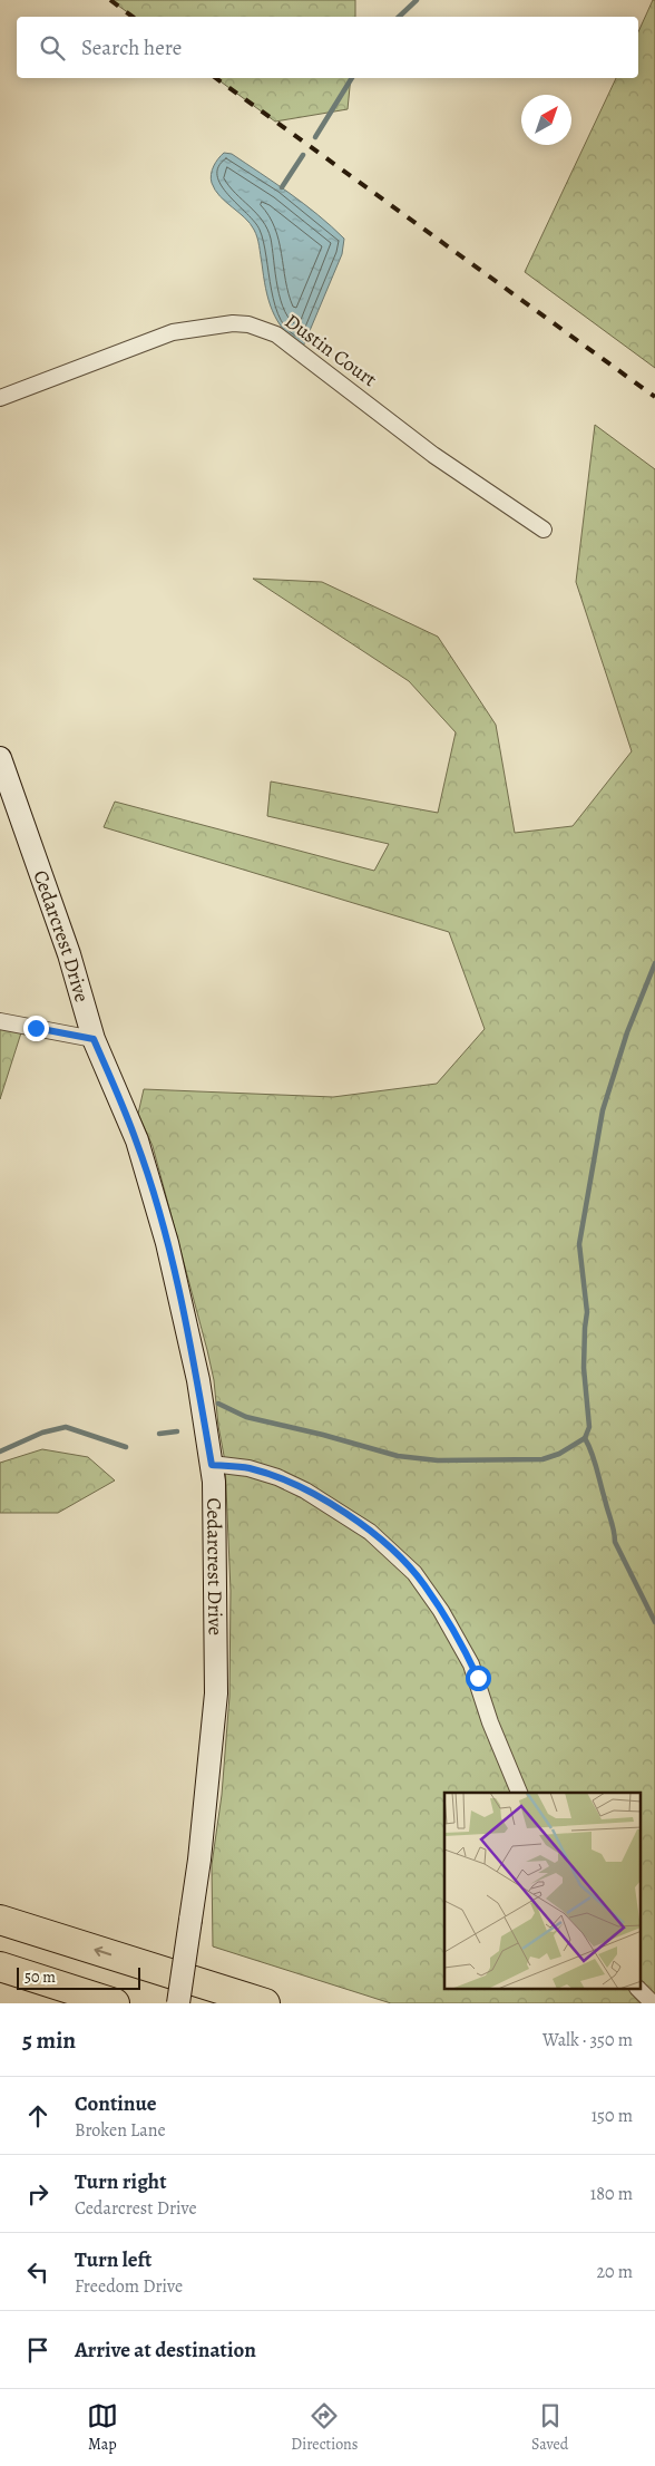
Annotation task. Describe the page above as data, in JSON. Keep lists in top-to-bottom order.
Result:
{
  "streets": {
    "street": ["Dustin Court", "Cedarcrest Drive"]
  },
  "scale_bar": "50 m",
  "north": "top right",
  "page": {
    "search": "Search here",
    "scale": "50 m",
    "heading": ["5 min", "Walk · 350 m"],
    "list": [
      ["Continue", "Broken Lane", "150 m"],
      ["Turn right", "Cedarcrest Drive", "180 m"],
      ["Turn left", "Freedom Drive", "20 m"],
      "Arrive at destination"
    ],
    "nav": ["Map", "Directions", "Saved"]
  }
}
